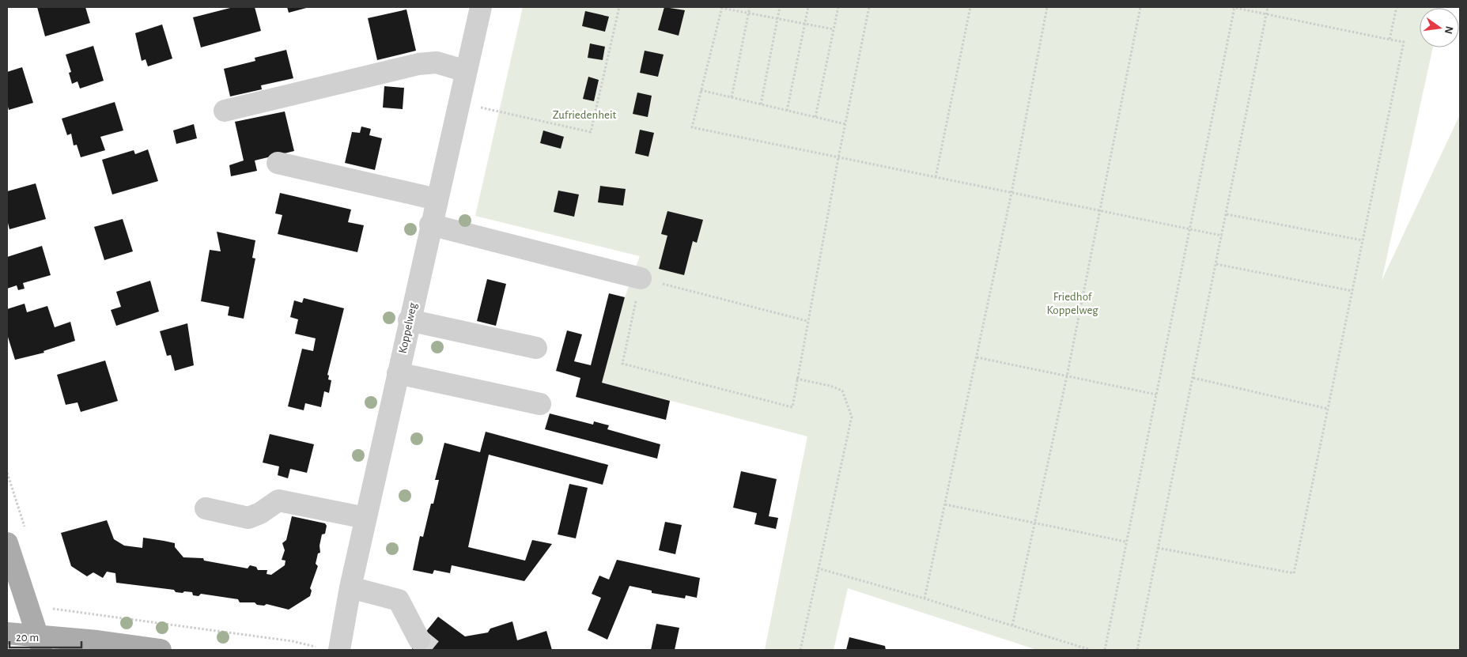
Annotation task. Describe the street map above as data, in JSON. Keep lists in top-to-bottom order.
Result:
{
  "streets": {
    "street": ["Koppelweg"]
  },
  "parks": ["Zufriedenheit", "Friedhof Koppelweg"],
  "scale_bar": "20 m",
  "north": "right"
}
